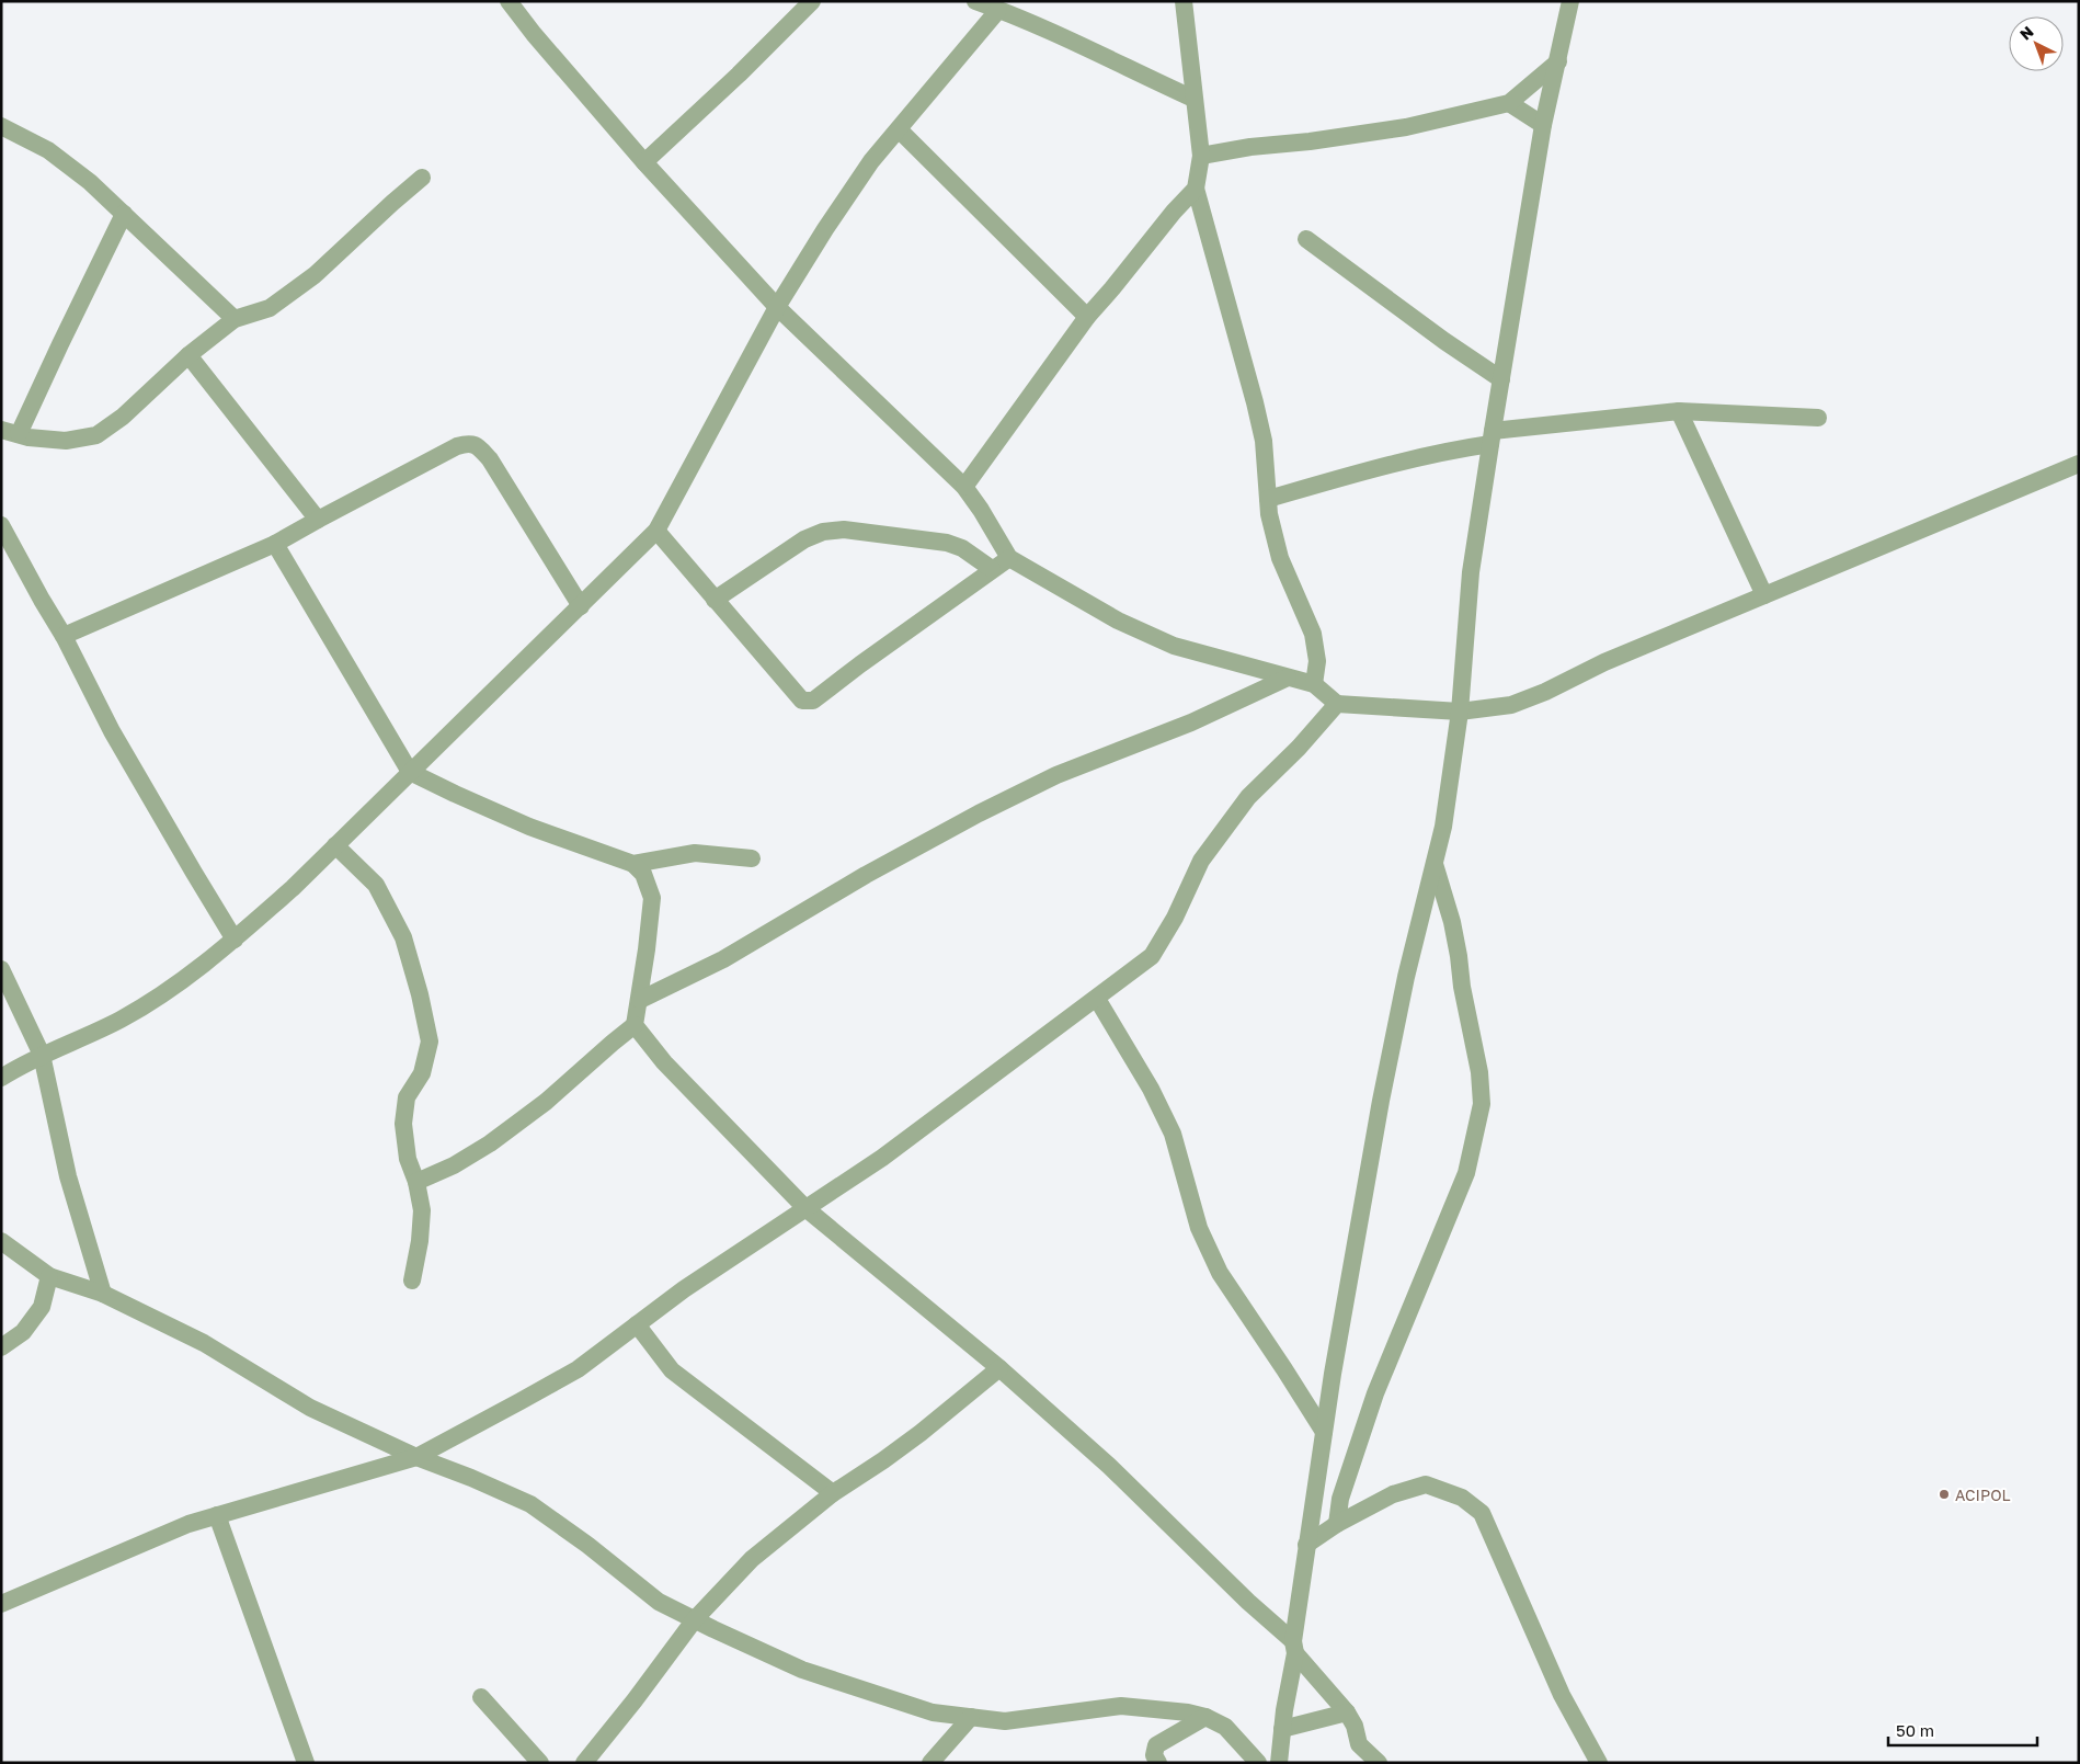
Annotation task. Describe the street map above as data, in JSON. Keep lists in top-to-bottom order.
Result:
{
  "places": ["ACIPOL"],
  "scale_bar": "50 m",
  "north": "top left"
}
